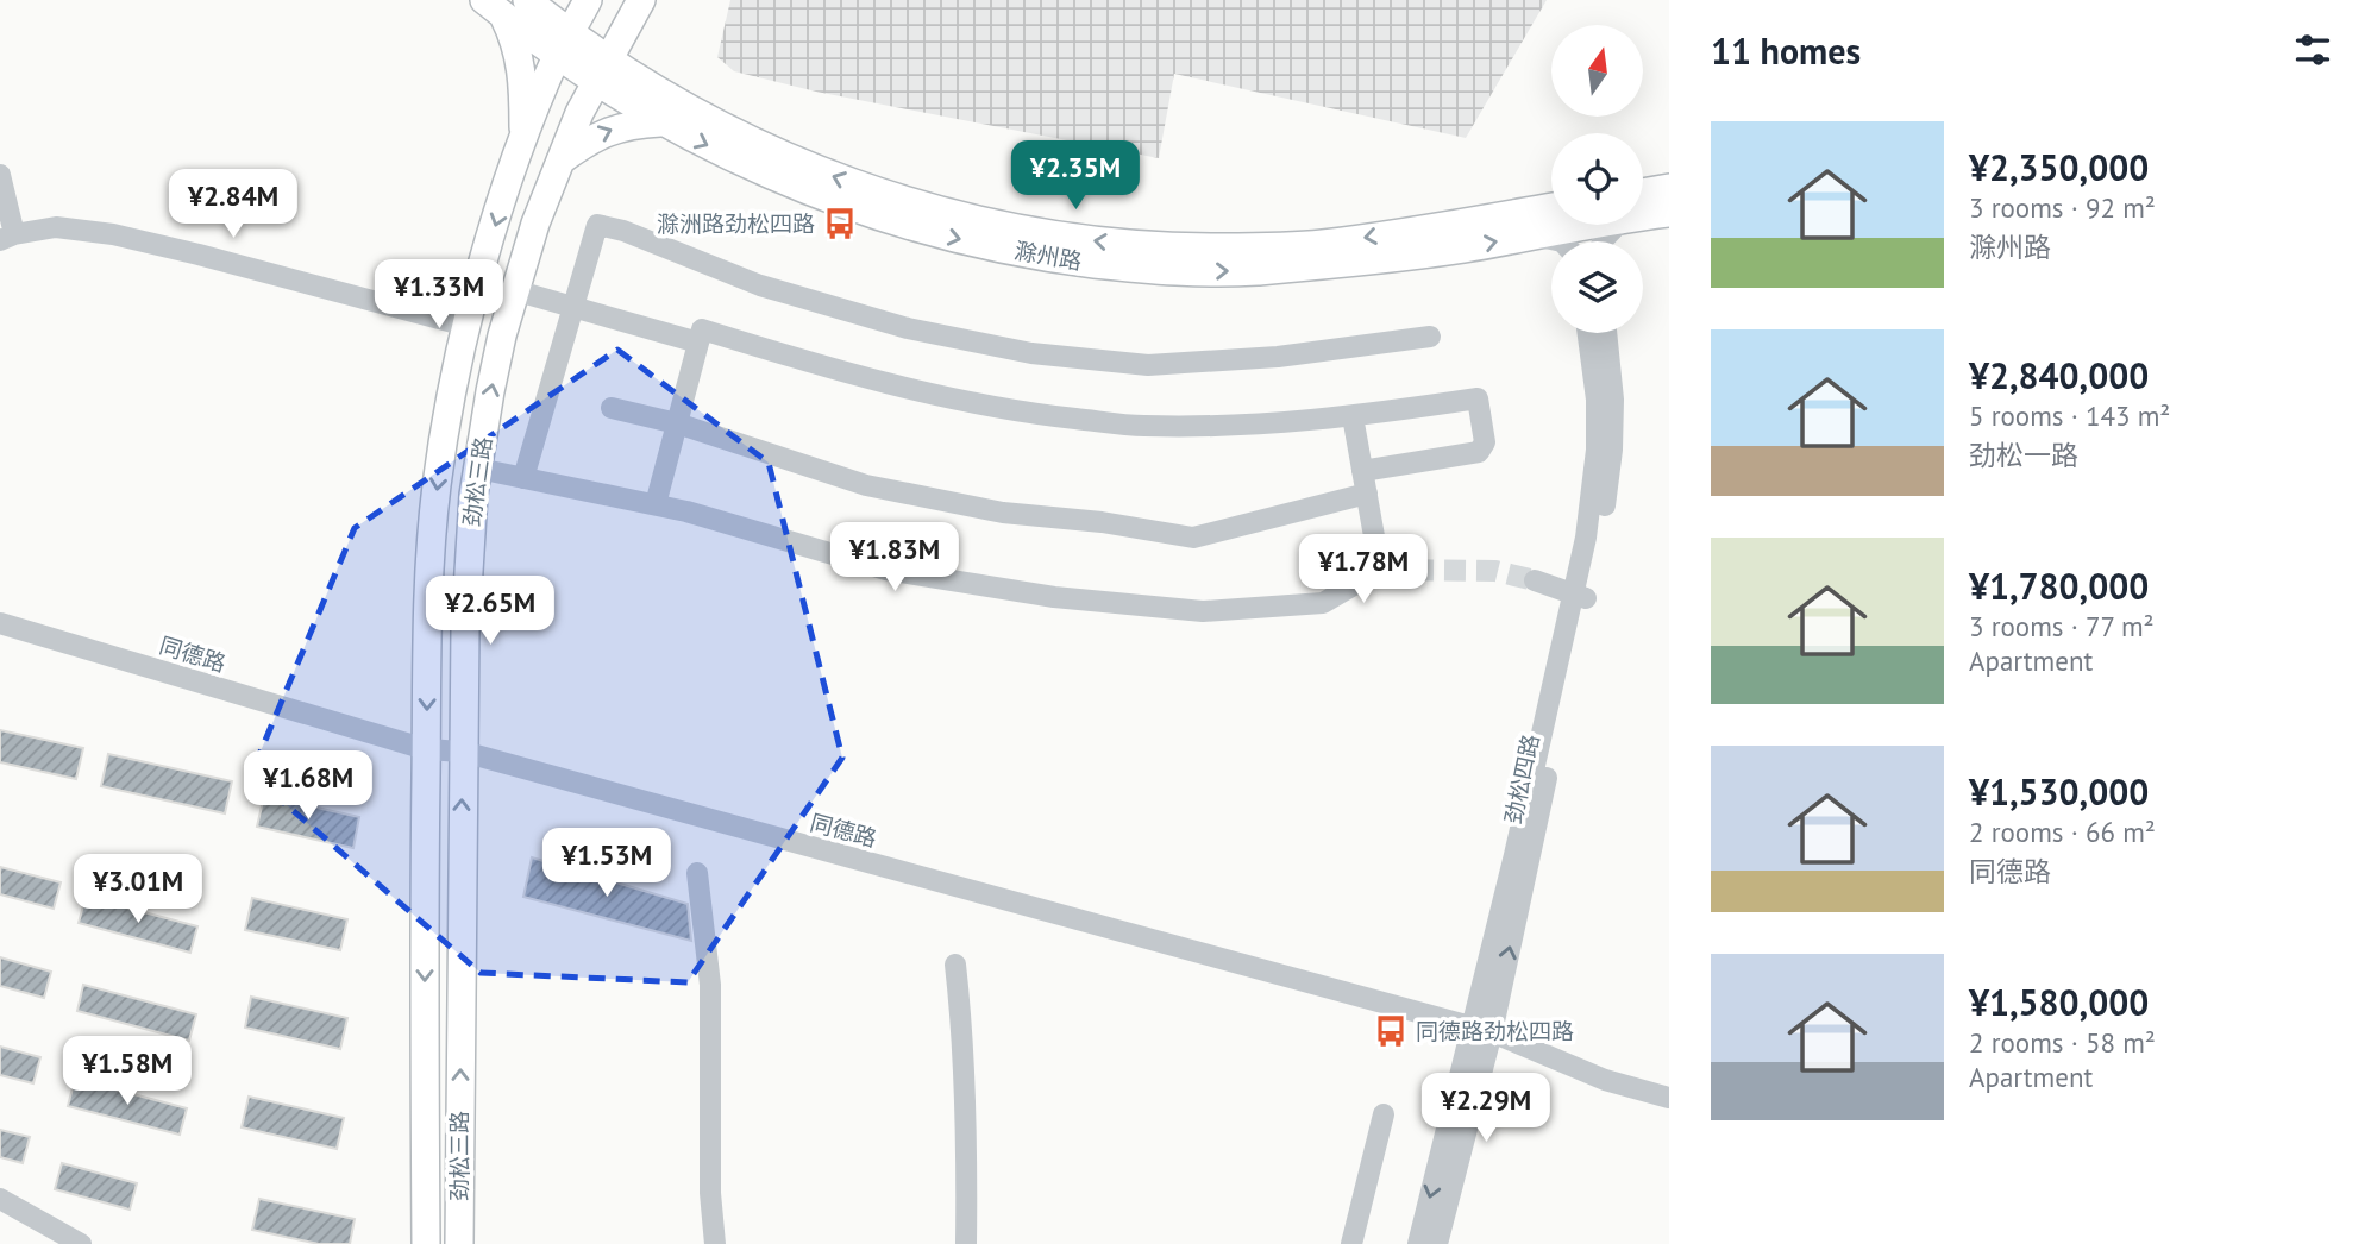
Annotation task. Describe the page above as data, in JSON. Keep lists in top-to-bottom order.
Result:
{
  "streets": {
    "main road": ["滁州路", "劲松三路"],
    "street": ["同德路"]
  },
  "crossings": [
    ["滁州路", "劲松三路"],
    ["劲松三路", "同德路"]
  ],
  "places": {
    "bus stop": ["滁洲路劲松四路", "同德路劲松四路"]
  },
  "north": "top",
  "page": {
    "heading": "11 homes",
    "list": [
      {
        "name": "¥2,350,000",
        "note": "3 rooms · 92 m² · 滁州路"
      },
      {
        "name": "¥2,840,000",
        "note": "5 rooms · 143 m² · 劲松一路"
      },
      {
        "name": "¥1,780,000",
        "note": "3 rooms · 77 m² · Apartment"
      },
      {
        "name": "¥1,530,000",
        "note": "2 rooms · 66 m² · 同德路"
      },
      {
        "name": "¥1,580,000",
        "note": "2 rooms · 58 m² · Apartment"
      }
    ],
    "price": [
      "¥2.35M",
      "¥2.84M",
      "¥1.33M",
      "¥1.83M",
      "¥1.78M",
      "¥2.65M",
      "¥1.68M",
      "¥1.53M",
      "¥3.01M",
      "¥1.58M",
      "¥2.29M"
    ]
  }
}
